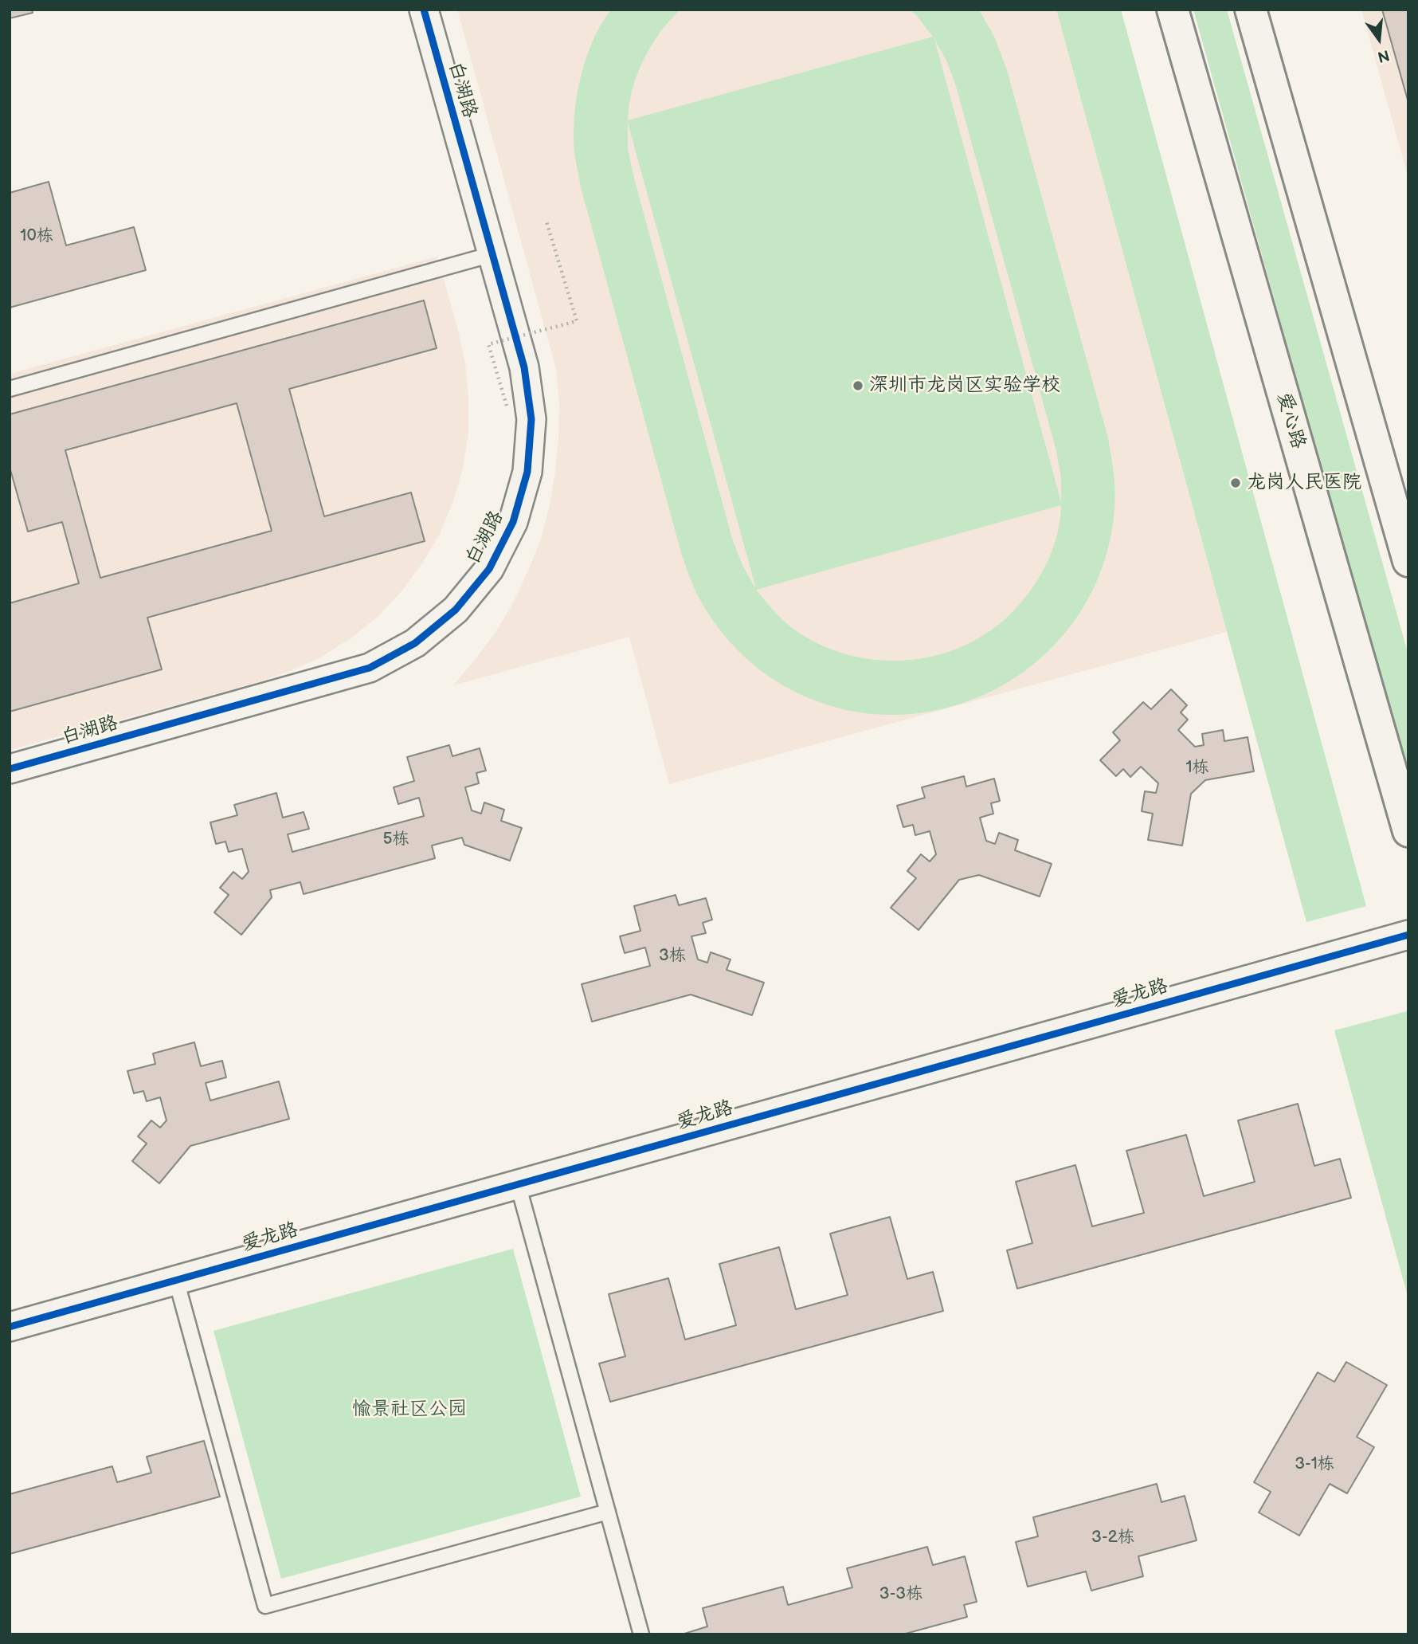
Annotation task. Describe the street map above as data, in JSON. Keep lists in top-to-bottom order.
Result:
{
  "streets": {
    "street": ["白湖路", "爱心路", "爱龙路"]
  },
  "parks": ["愉景社区公园"],
  "places": ["深圳市龙岗区实验学校", "龙岗人民医院"],
  "house_numbers": [
    "10栋",
    "1栋",
    "5栋",
    "3栋",
    "3-1栋",
    "3-2栋",
    "3-3栋"
  ],
  "north": "bottom"
}
